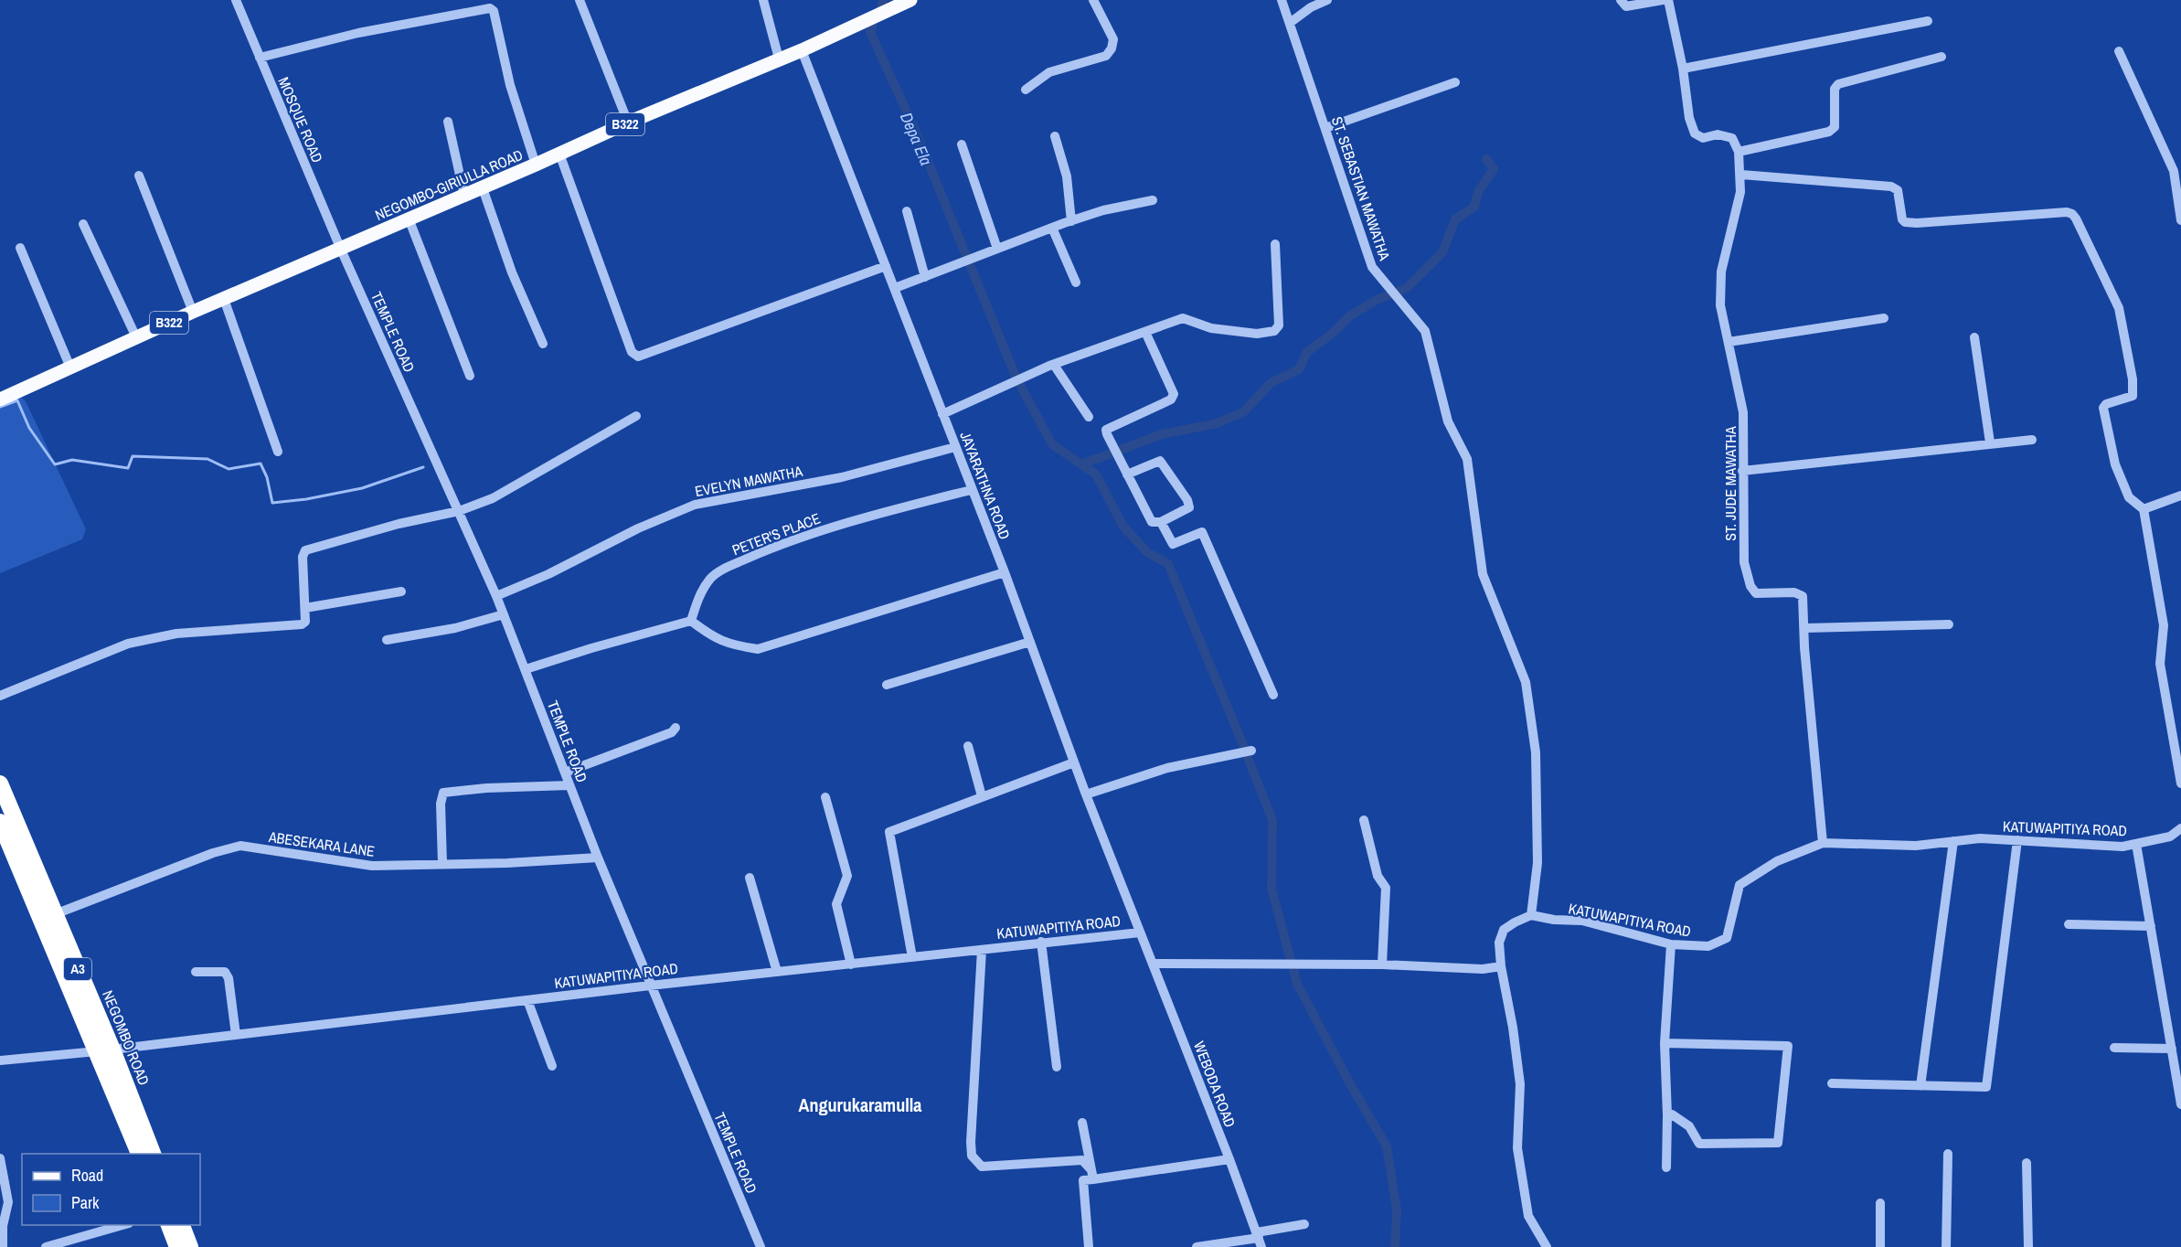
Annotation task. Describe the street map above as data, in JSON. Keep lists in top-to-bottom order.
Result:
{
  "streets": {
    "highway": ["A3", "NEGOMBO ROAD"],
    "main road": ["B322", "NEGOMBO-GIRIULLA ROAD"],
    "street": [
      "MOSQUE ROAD",
      "ST. SEBASTIAN MAWATHA",
      "TEMPLE ROAD",
      "EVELYN MAWATHA",
      "ST. JUDE MAWATHA",
      "JAYARATHNA ROAD",
      "PETER'S PLACE",
      "KATUWAPITIYA ROAD",
      "ABESEKARA LANE",
      "WEBODA ROAD"
    ]
  },
  "crossings": [
    ["MOSQUE ROAD", "NEGOMBO-GIRIULLA ROAD"],
    ["MOSQUE ROAD", "TEMPLE ROAD"],
    ["NEGOMBO-GIRIULLA ROAD", "TEMPLE ROAD"],
    ["NEGOMBO-GIRIULLA ROAD", "JAYARATHNA ROAD"],
    ["ST. SEBASTIAN MAWATHA", "KATUWAPITIYA ROAD"],
    ["TEMPLE ROAD", "EVELYN MAWATHA"],
    ["TEMPLE ROAD", "KATUWAPITIYA ROAD"],
    ["TEMPLE ROAD", "ABESEKARA LANE"],
    ["EVELYN MAWATHA", "JAYARATHNA ROAD"],
    ["ST. JUDE MAWATHA", "KATUWAPITIYA ROAD"],
    ["JAYARATHNA ROAD", "PETER'S PLACE"],
    ["JAYARATHNA ROAD", "KATUWAPITIYA ROAD"],
    ["JAYARATHNA ROAD", "WEBODA ROAD"],
    ["KATUWAPITIYA ROAD", "NEGOMBO ROAD"],
    ["KATUWAPITIYA ROAD", "WEBODA ROAD"],
    ["ABESEKARA LANE", "NEGOMBO ROAD"]
  ],
  "districts": ["Angurukaramulla"],
  "water": ["Depa Ela"],
  "legend": ["Road", "Park"]
}
